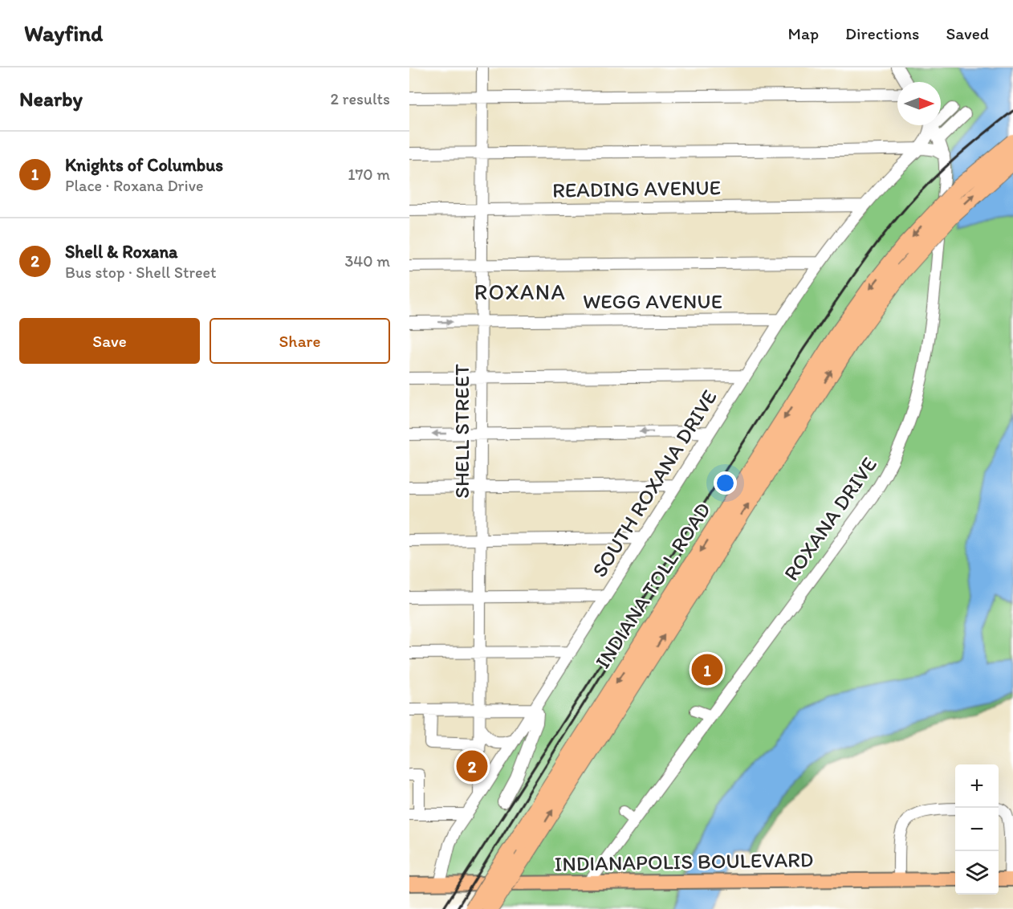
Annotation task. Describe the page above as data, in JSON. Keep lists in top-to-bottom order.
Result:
{
  "streets": {
    "highway": ["INDIANA TOLL ROAD"],
    "main road": ["INDIANAPOLIS BOULEVARD"],
    "street": [
      "READING AVENUE",
      "WEGG AVENUE",
      "SHELL STREET",
      "SOUTH ROXANA DRIVE",
      "ROXANA DRIVE"
    ]
  },
  "crossings": [
    ["READING AVENUE", "SHELL STREET"],
    ["READING AVENUE", "SOUTH ROXANA DRIVE"],
    ["WEGG AVENUE", "SHELL STREET"],
    ["WEGG AVENUE", "SOUTH ROXANA DRIVE"],
    ["SHELL STREET", "SOUTH ROXANA DRIVE"],
    ["SOUTH ROXANA DRIVE", "INDIANAPOLIS BOULEVARD"],
    ["ROXANA DRIVE", "INDIANAPOLIS BOULEVARD"]
  ],
  "districts": ["ROXANA"],
  "north": "right",
  "page": {
    "header": "Wayfind",
    "nav": ["Map", "Directions", "Saved"],
    "heading": ["Nearby", "2 results"],
    "list": [
      {
        "mark": "1",
        "name": "Knights of Columbus",
        "note": "Place · Roxana Drive",
        "value": "170 m"
      },
      {
        "mark": "2",
        "name": "Shell & Roxana",
        "note": "Bus stop · Shell Street",
        "value": "340 m"
      }
    ],
    "buttons": ["Save", "Share"],
    "pins": ["1", "2"],
    "map_buttons": ["+", "−"]
  }
}
